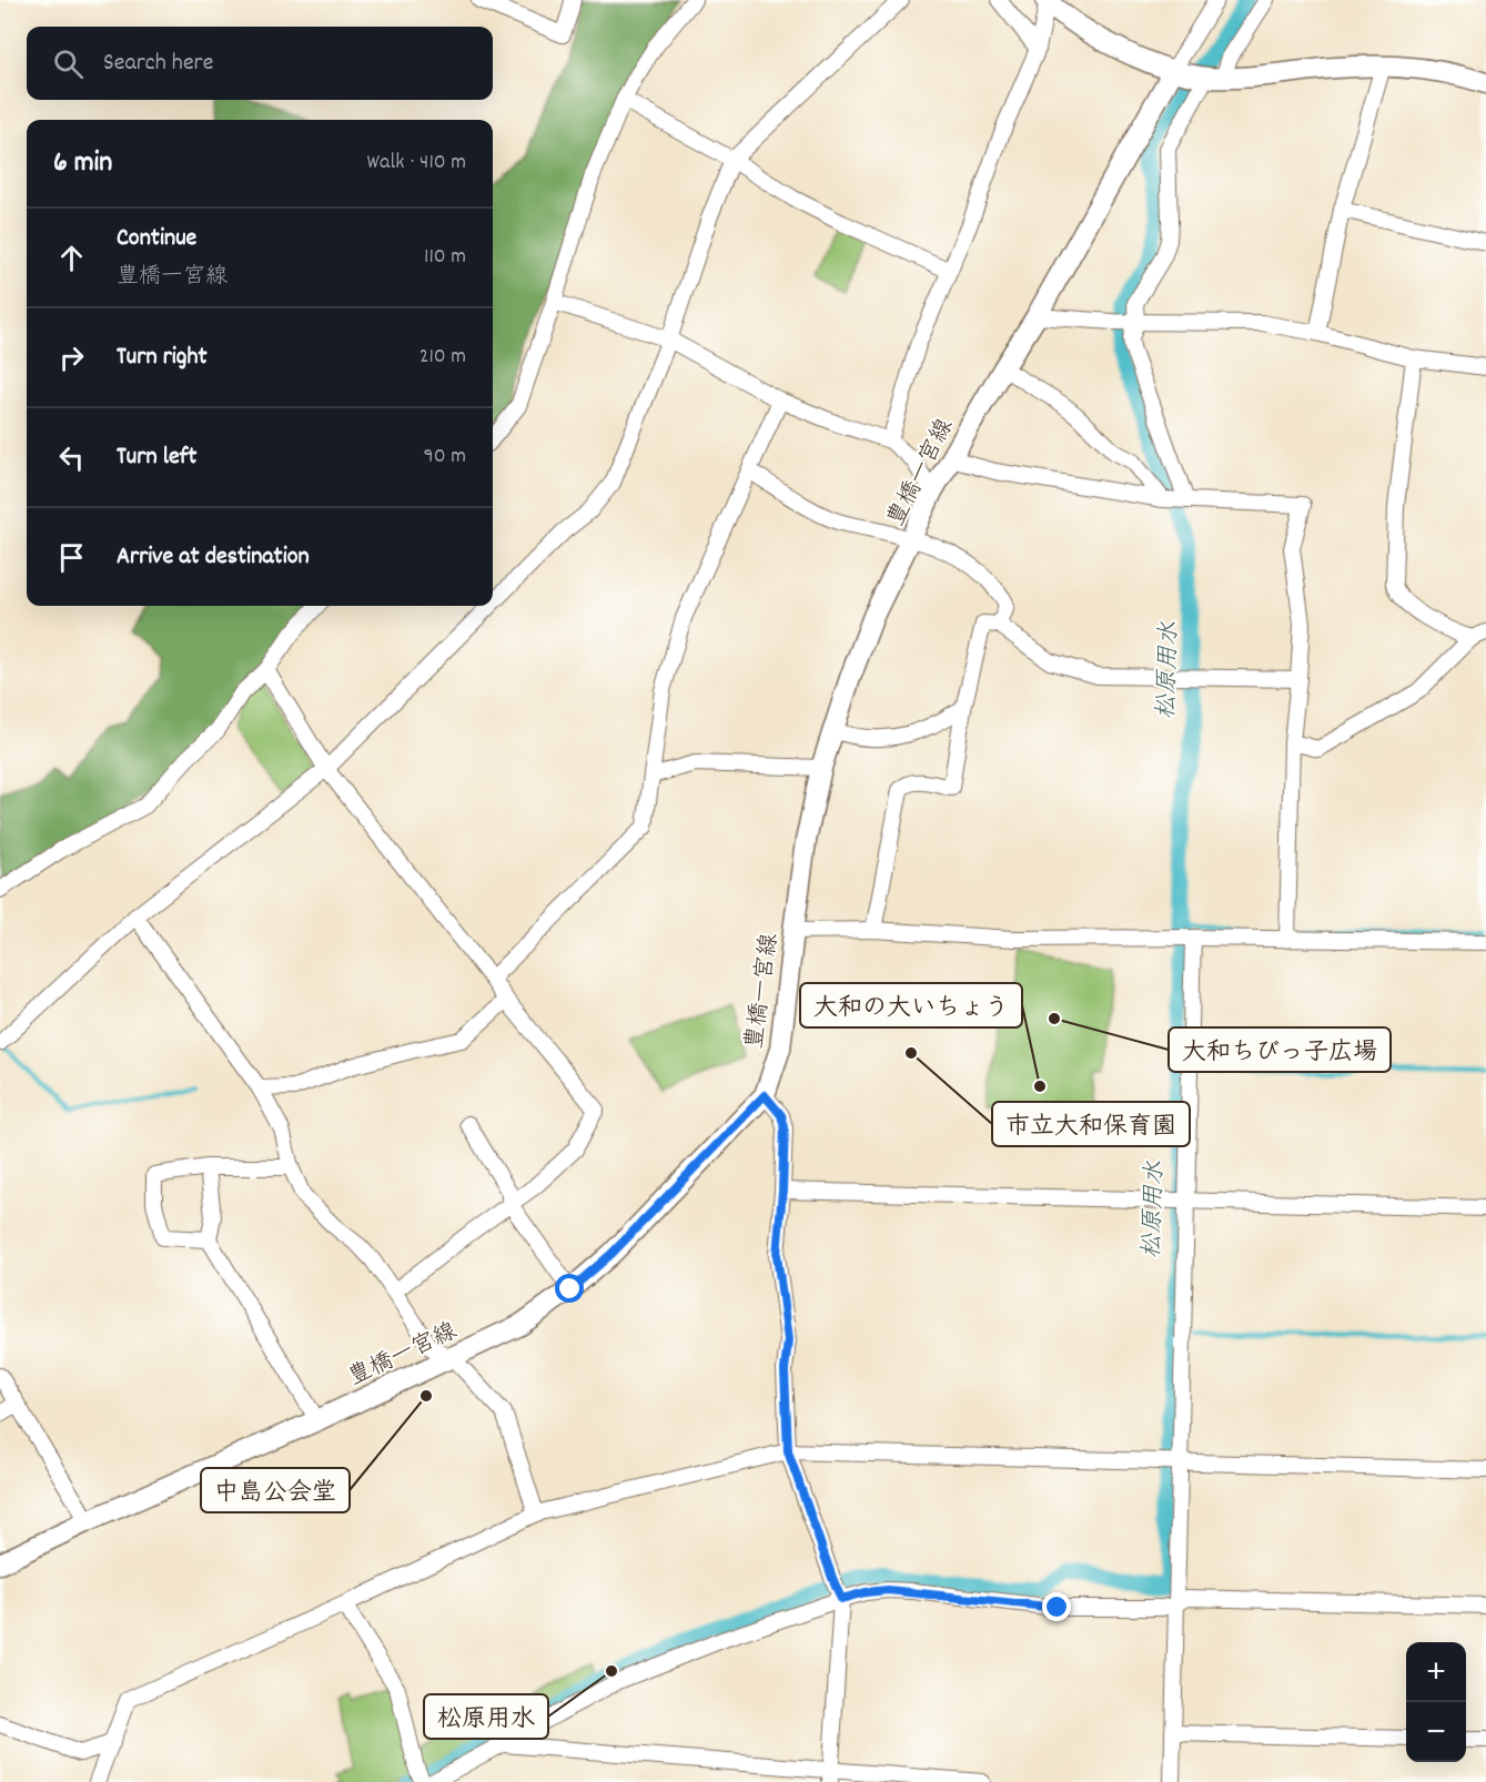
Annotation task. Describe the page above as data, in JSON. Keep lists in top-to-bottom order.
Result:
{
  "streets": {
    "main road": ["豊橋一宮線"]
  },
  "water": ["松原用水"],
  "places": [
    "大和ちびっ子広場",
    "市立大和保育園",
    "大和の大いちょう",
    "中島公会堂",
    "松原用水"
  ],
  "page": {
    "search": "Search here",
    "heading": ["6 min", "Walk · 410 m"],
    "list": [
      ["Continue", "豊橋一宮線", "110 m"],
      ["Turn right", "210 m"],
      ["Turn left", "90 m"],
      "Arrive at destination"
    ],
    "map_buttons": ["+", "−"]
  }
}
